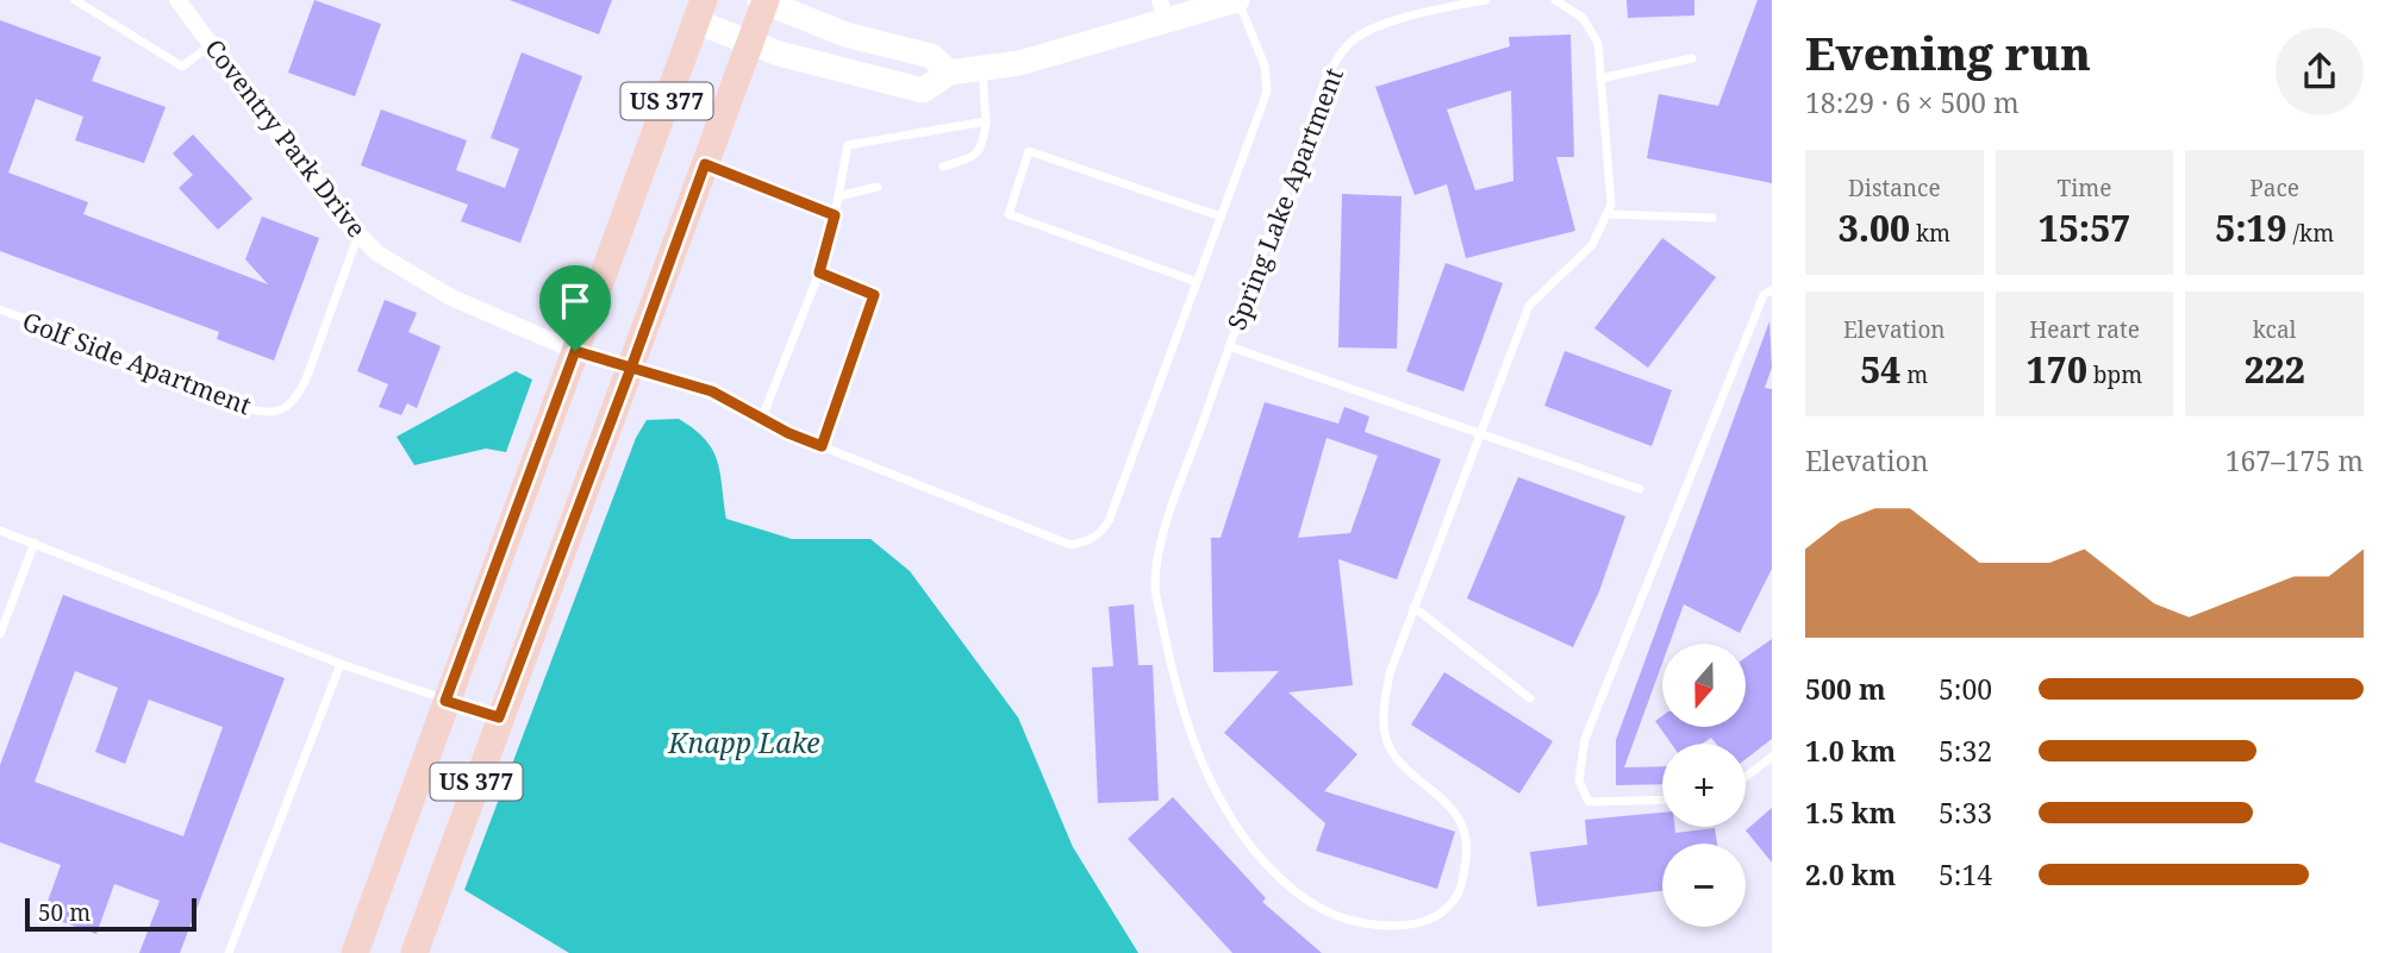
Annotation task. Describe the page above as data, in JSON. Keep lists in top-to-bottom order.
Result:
{
  "streets": {
    "main road": ["US 377"],
    "street": ["Coventry Park Drive"],
    "lane": ["Spring Lake Apartment", "Golf Side Apartment"]
  },
  "crossings": [
    ["US 377", "Coventry Park Drive"],
    ["Coventry Park Drive", "Golf Side Apartment"]
  ],
  "water": ["Knapp Lake"],
  "scale_bar": "50 m",
  "north": "bottom",
  "page": {
    "heading": ["Evening run", "18:29 · 6 × 500 m"],
    "stats": [
      ["Distance", "3.00 km"],
      ["Time", "15:57"],
      ["Pace", "5:19 /km"],
      ["Elevation", "54 m"],
      ["Heart rate", "170 bpm"],
      ["kcal", "222"]
    ],
    "chart": ["Elevation", "167–175 m"],
    "map_buttons": ["+", "−"],
    "list": [
      {
        "name": "500 m",
        "note": "5:00"
      },
      {
        "name": "1.0 km",
        "note": "5:32"
      },
      {
        "name": "1.5 km",
        "note": "5:33"
      },
      {
        "name": "2.0 km",
        "note": "5:14"
      }
    ],
    "scale": "50 m"
  }
}
